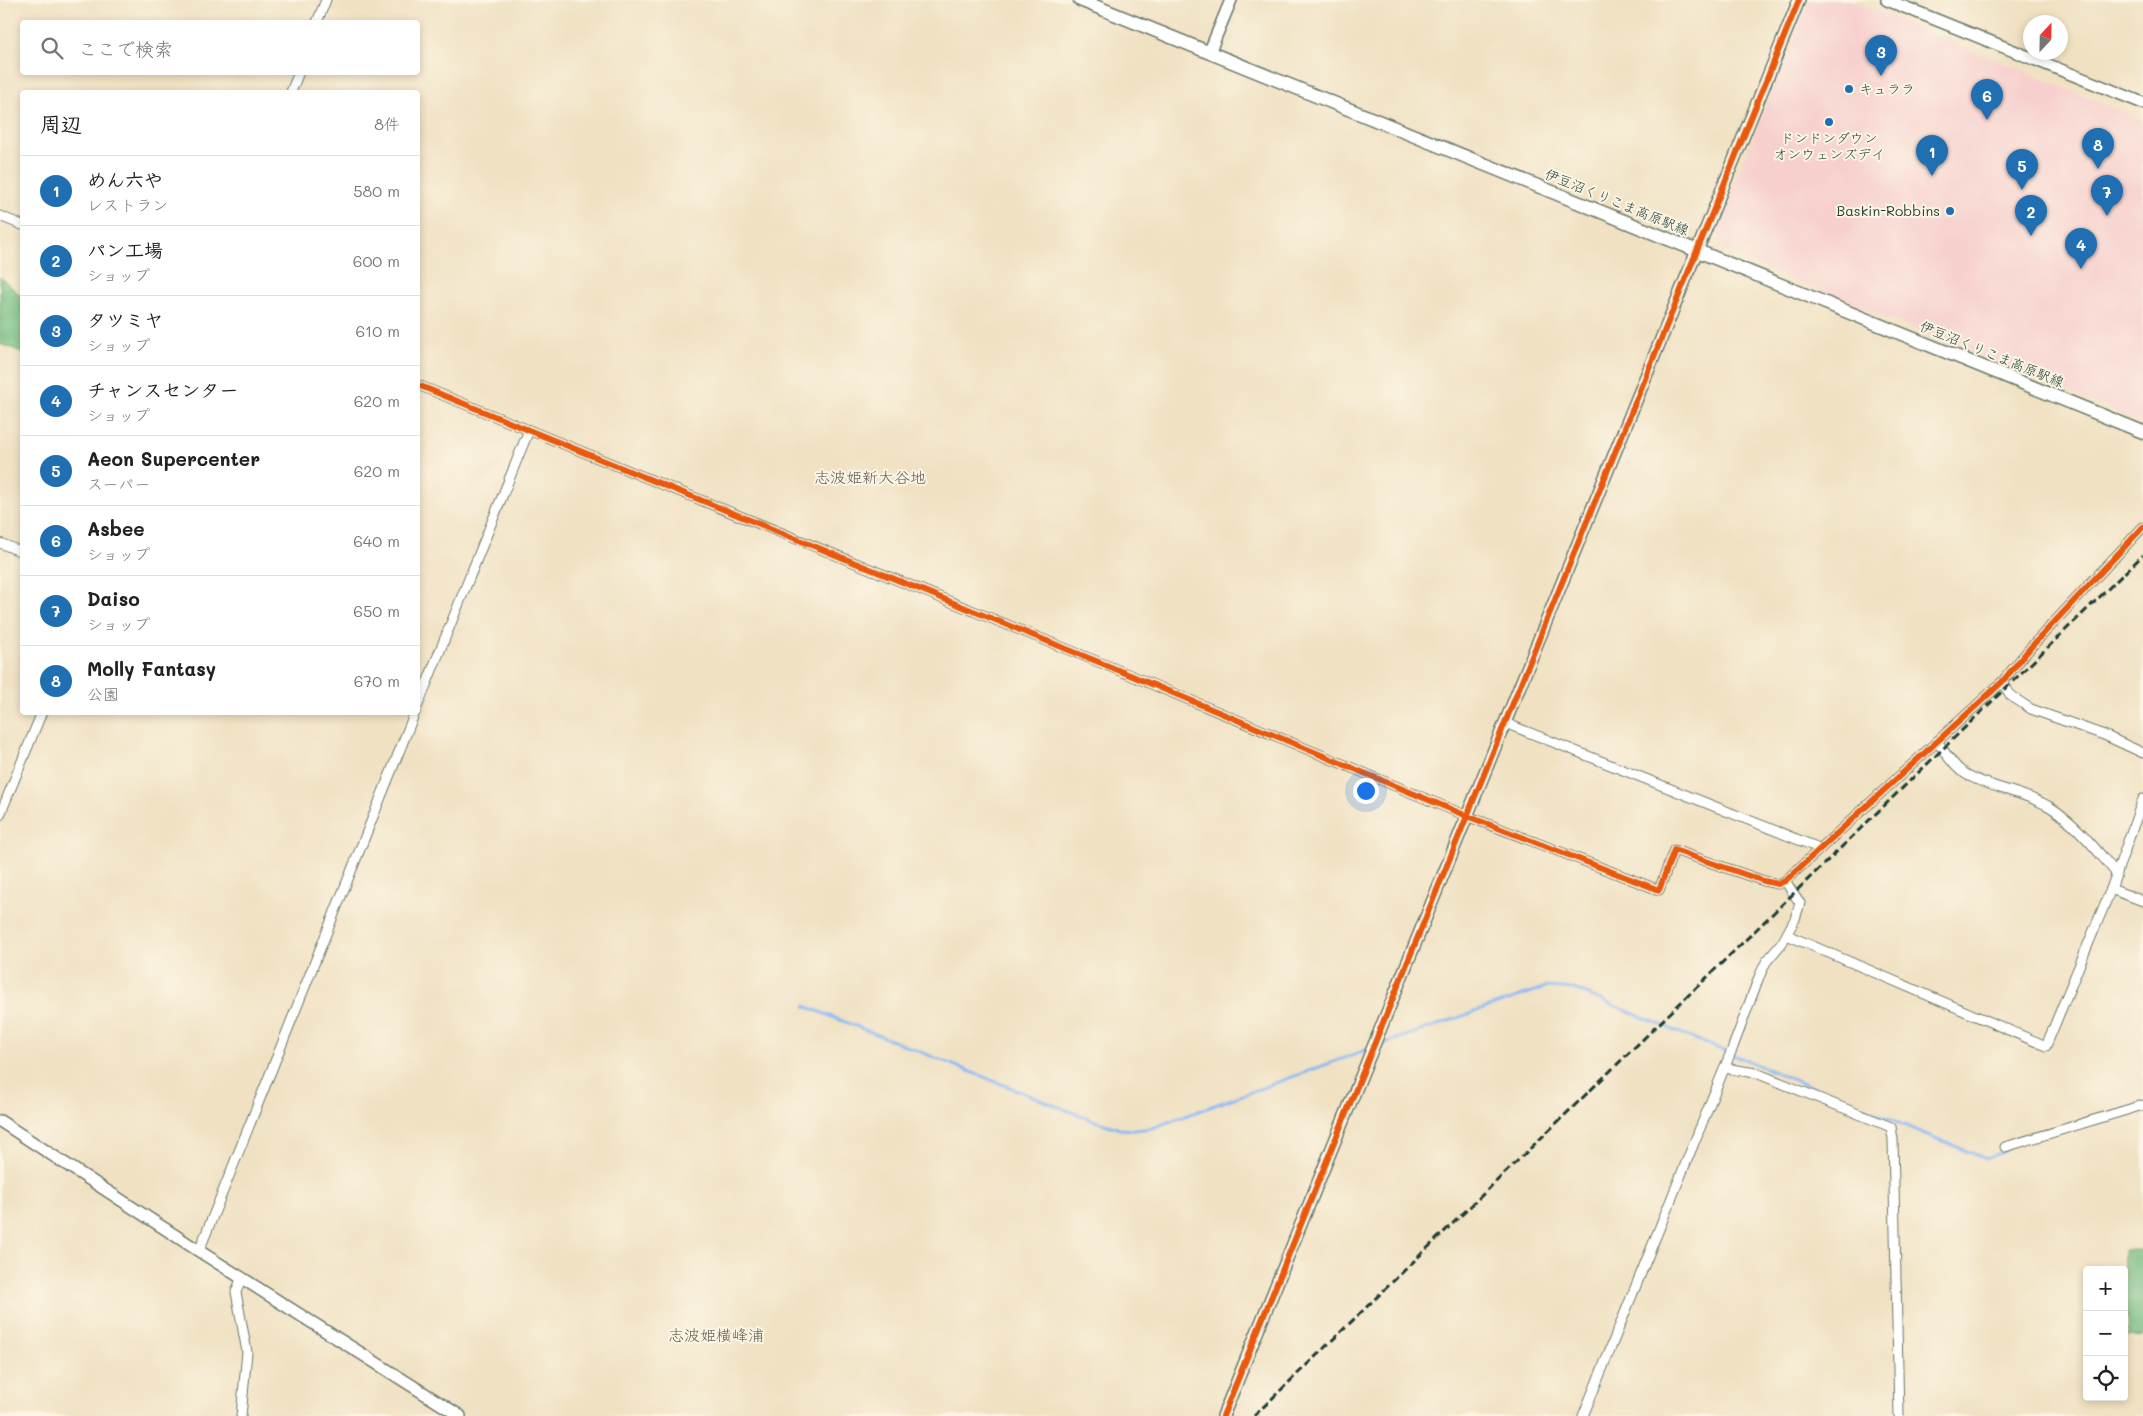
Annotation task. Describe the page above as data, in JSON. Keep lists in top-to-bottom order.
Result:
{
  "streets": {
    "main road": ["伊豆沼くりこま高原駅線"]
  },
  "districts": ["志波姫新大谷地", "志波姫横峰浦"],
  "places": ["キュララ", "ドンドンダウン オンウェンズデイ", "Baskin-Robbins"],
  "north": "top",
  "page": {
    "search": "ここで検索",
    "pins": [
      "3",
      "6",
      "8",
      "1",
      "5",
      "7",
      "2",
      "4"
    ],
    "heading": ["周辺", "8件"],
    "list": [
      {
        "mark": "1",
        "name": "めん六や",
        "note": "レストラン",
        "value": "580 m"
      },
      {
        "mark": "2",
        "name": "パン工場",
        "note": "ショップ",
        "value": "600 m"
      },
      {
        "mark": "3",
        "name": "タツミヤ",
        "note": "ショップ",
        "value": "610 m"
      },
      {
        "mark": "4",
        "name": "チャンスセンター",
        "note": "ショップ",
        "value": "620 m"
      },
      {
        "mark": "5",
        "name": "Aeon Supercenter",
        "note": "スーパー",
        "value": "620 m"
      },
      {
        "mark": "6",
        "name": "Asbee",
        "note": "ショップ",
        "value": "640 m"
      },
      {
        "mark": "7",
        "name": "Daiso",
        "note": "ショップ",
        "value": "650 m"
      },
      {
        "mark": "8",
        "name": "Molly Fantasy",
        "note": "公園",
        "value": "670 m"
      }
    ],
    "map_buttons": ["+", "−"]
  }
}
